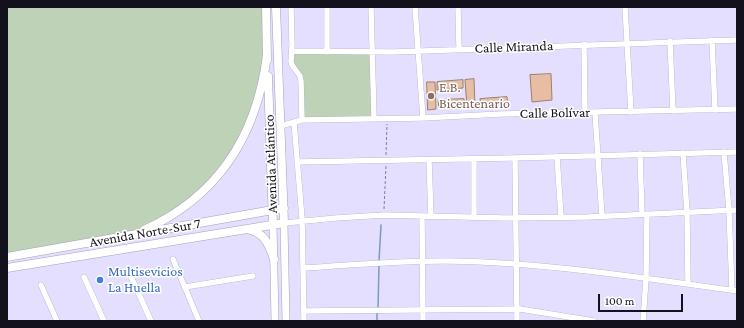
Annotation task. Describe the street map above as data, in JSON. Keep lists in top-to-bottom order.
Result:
{
  "streets": {
    "main road": ["Avenida Atlántico", "Avenida Norte-Sur 7"],
    "street": ["Calle Miranda", "Calle Bolívar"]
  },
  "crossings": [
    ["Calle Bolívar", "Avenida Atlántico"],
    ["Avenida Atlántico", "Avenida Norte-Sur 7"]
  ],
  "places": ["E.B. Bicentenario", "Multisevicios La Huella"],
  "scale_bar": "100 m"
}
